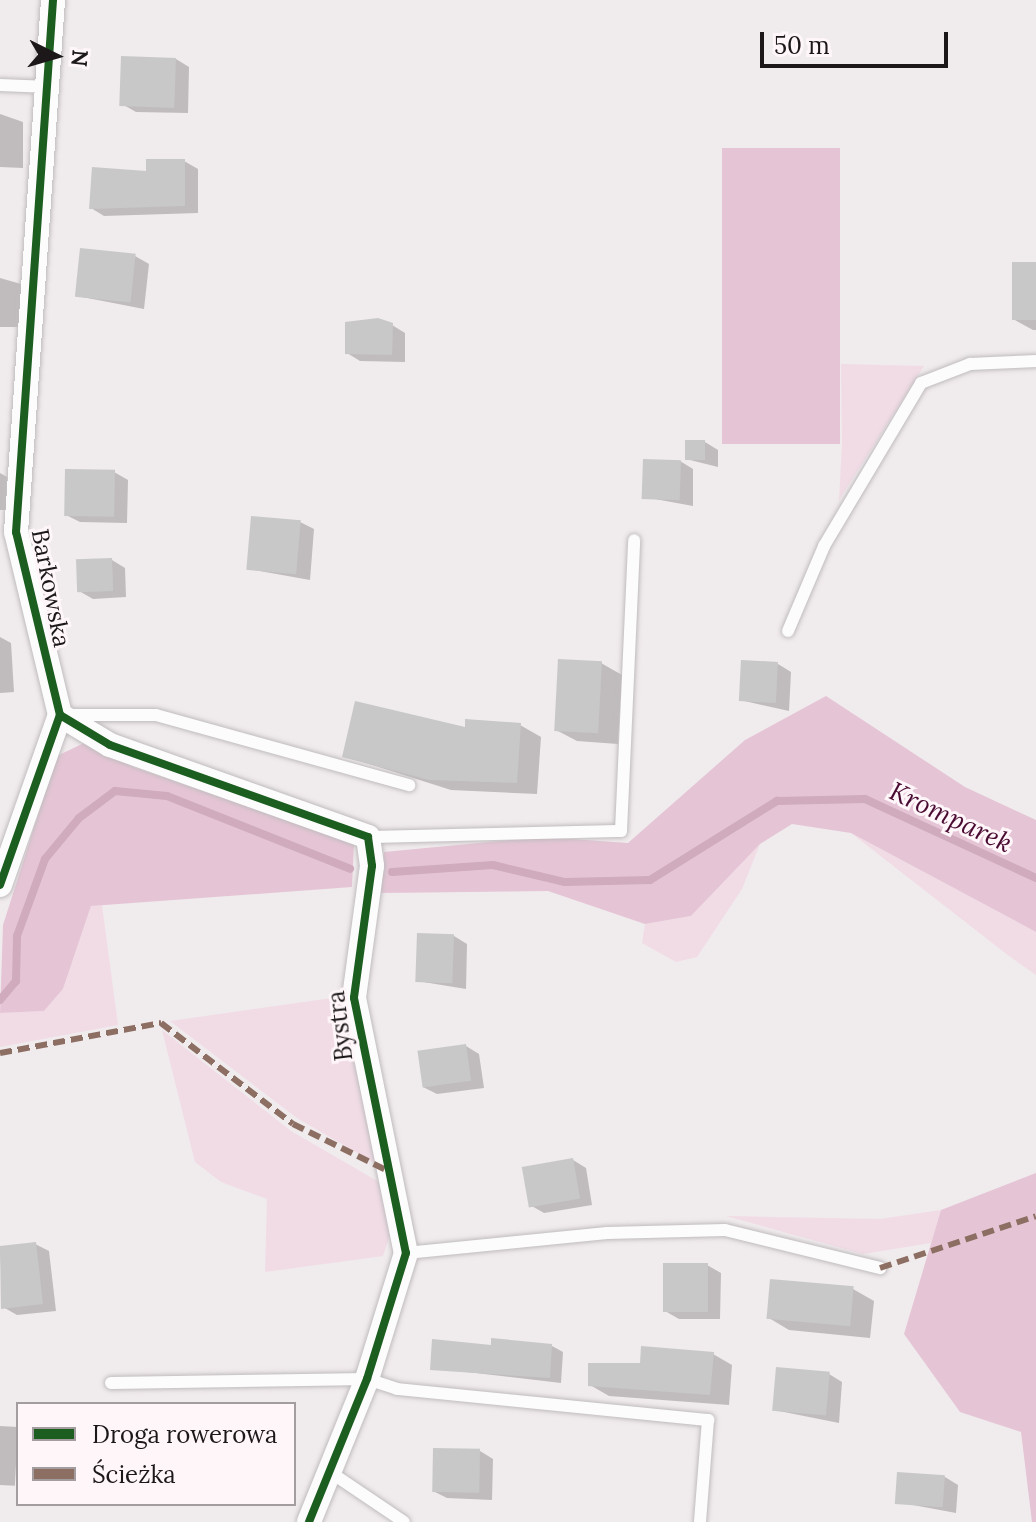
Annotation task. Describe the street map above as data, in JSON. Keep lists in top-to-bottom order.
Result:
{
  "streets": {
    "street": ["Barkowska", "Bystra"]
  },
  "water": ["Kromparek"],
  "legend": ["Droga rowerowa", "Ścieżka"],
  "scale_bar": "50 m",
  "north": "right"
}
